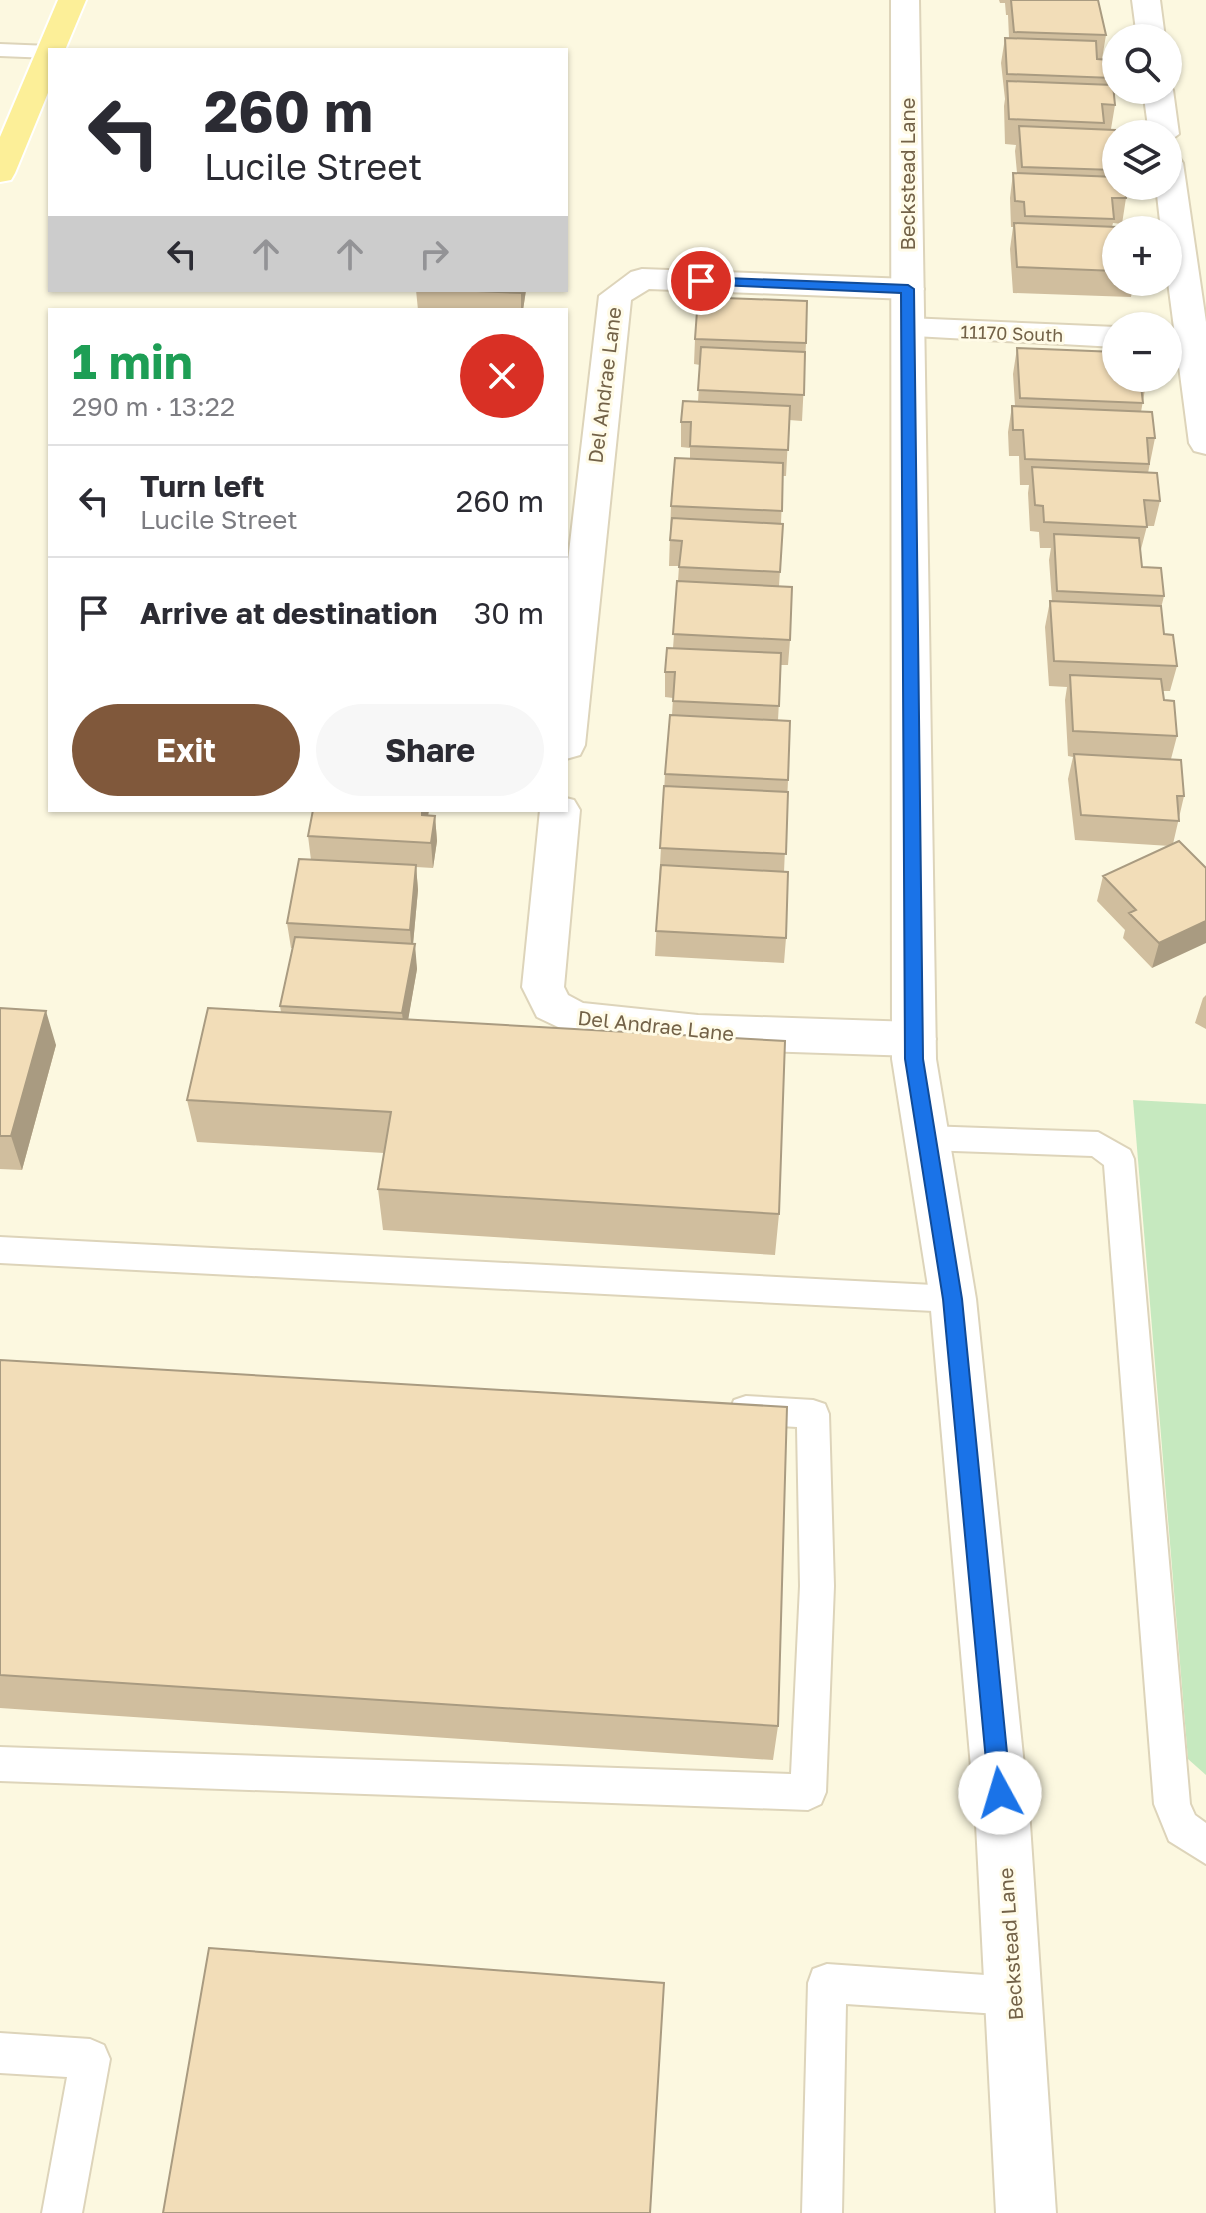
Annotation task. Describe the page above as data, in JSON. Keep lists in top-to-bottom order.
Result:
{
  "streets": {
    "street": ["Beckstead Lane", "11170 South", "Del Andrae Lane"]
  },
  "crossings": [
    ["Beckstead Lane", "11170 South"],
    ["Beckstead Lane", "Del Andrae Lane"]
  ],
  "page": {
    "map_buttons": ["+", "−"],
    "turn": ["260 m", "Lucile Street"],
    "heading": ["1 min", "290 m · 13:22"],
    "list": [
      {
        "name": "Turn left",
        "note": "Lucile Street",
        "value": "260 m"
      },
      {
        "name": "Arrive at destination",
        "value": "30 m"
      }
    ],
    "buttons": ["Exit", "Share"]
  }
}
